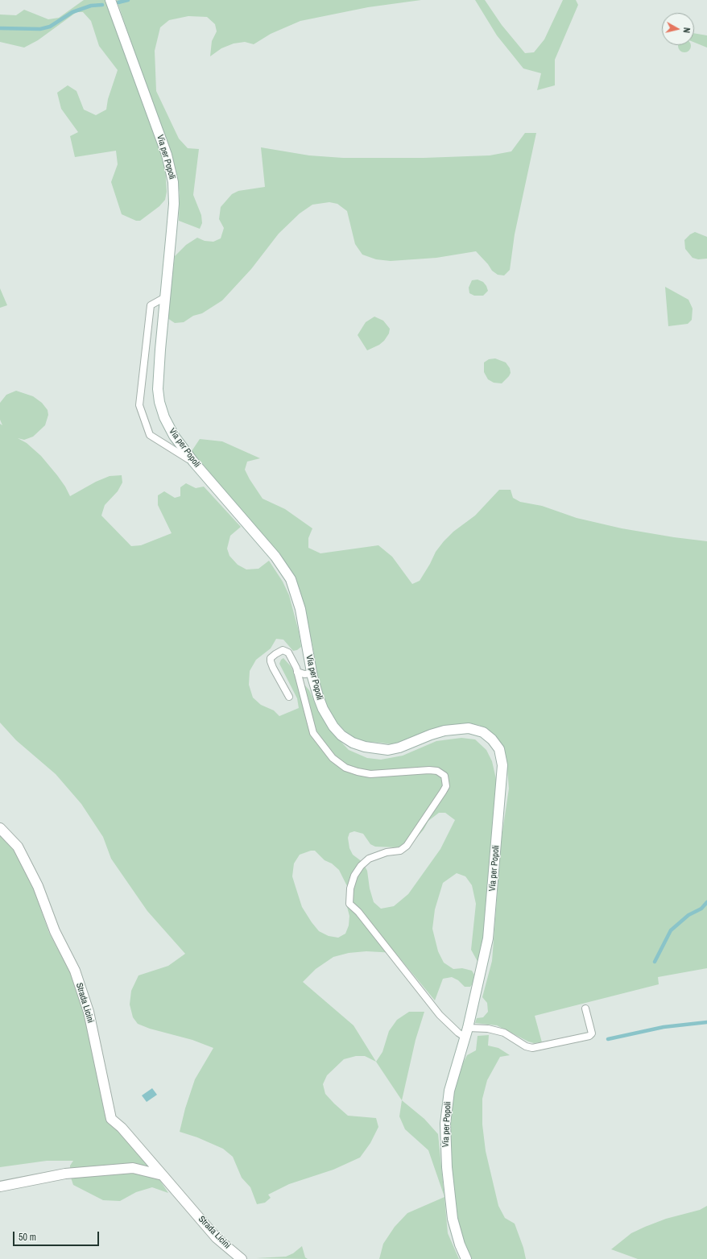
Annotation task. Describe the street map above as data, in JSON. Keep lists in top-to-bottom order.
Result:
{
  "streets": {
    "main road": ["Via per Popoli", "Strada Licini"]
  },
  "scale_bar": "50 m",
  "north": "right"
}
